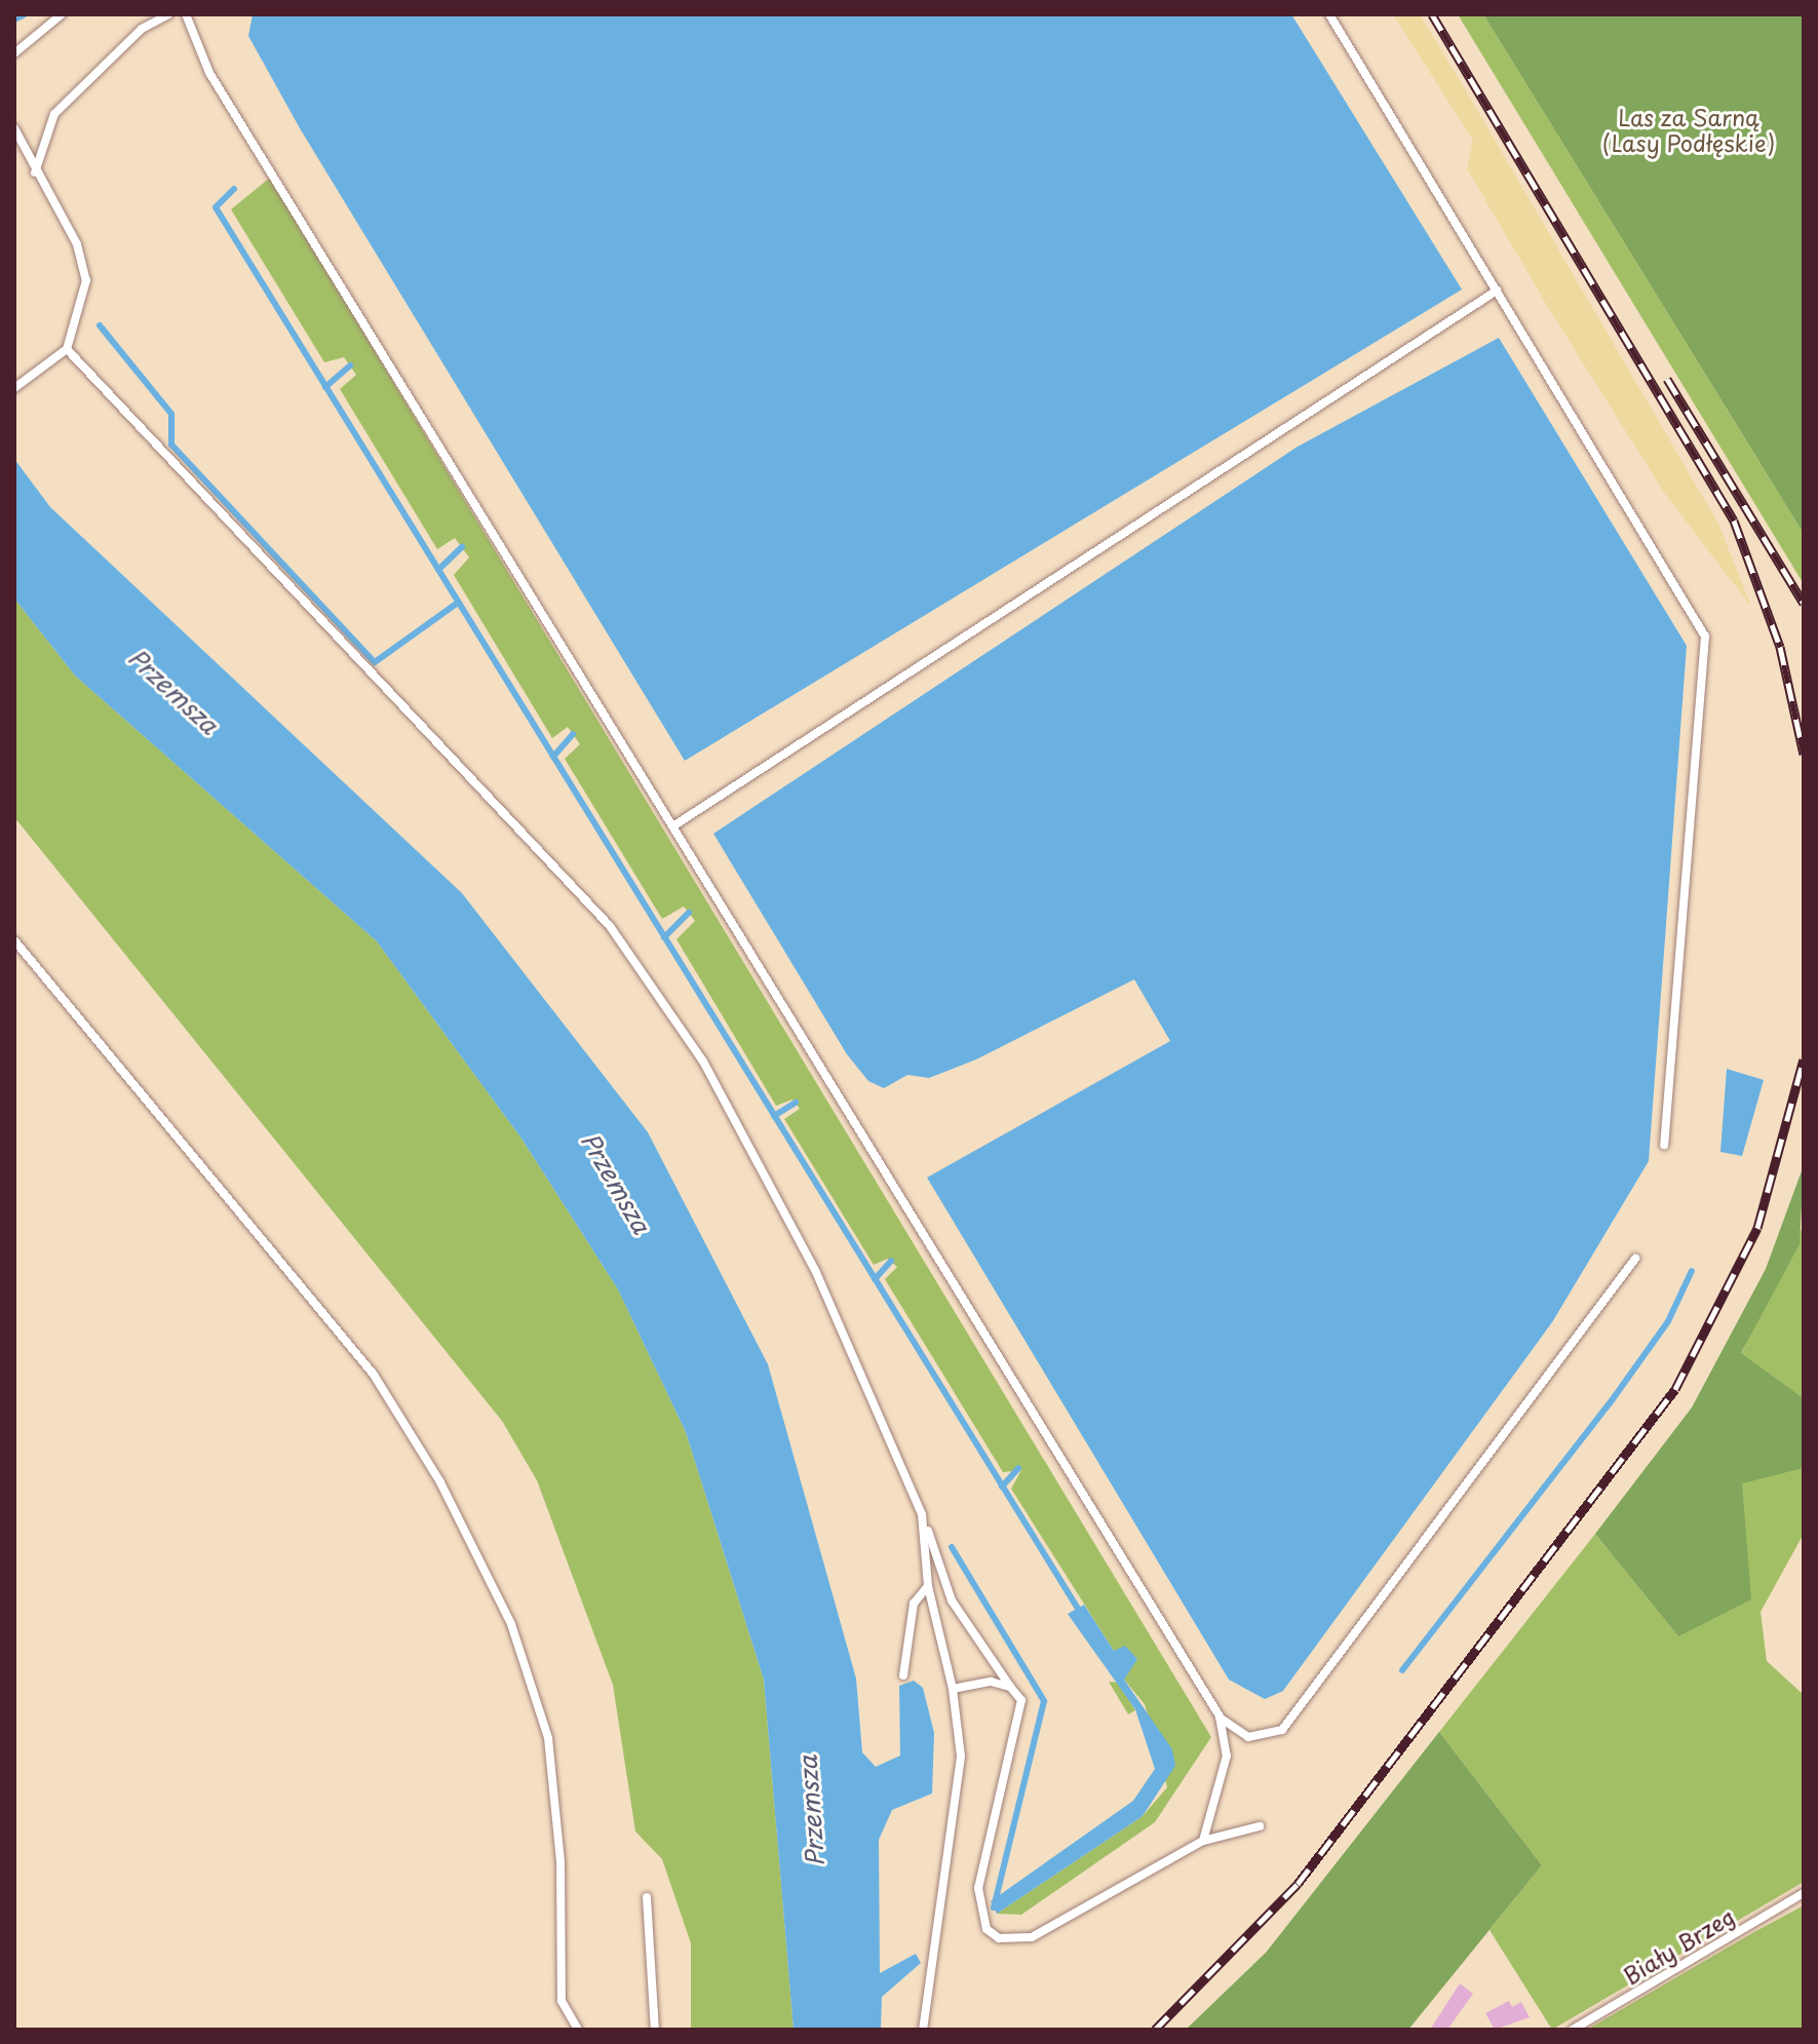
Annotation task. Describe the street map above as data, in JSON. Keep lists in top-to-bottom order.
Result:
{
  "streets": {
    "lane": ["Biały Brzeg"]
  },
  "water": ["Przemsza"],
  "parks": ["Las za Sarną (Lasy Podłęskie)"]
}
